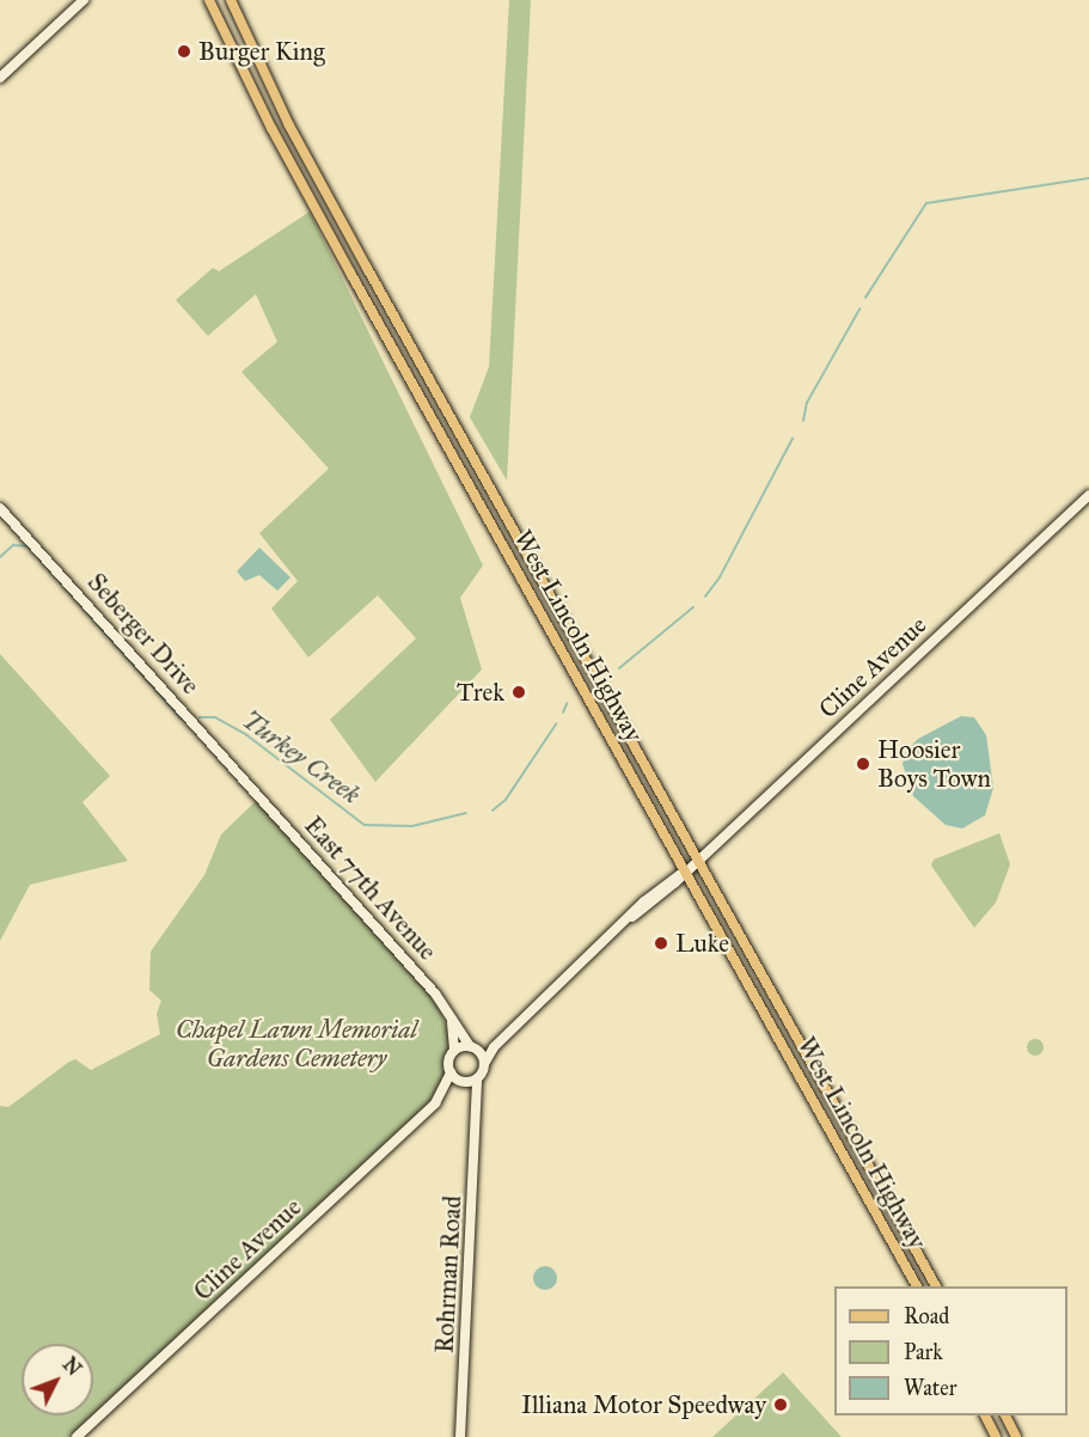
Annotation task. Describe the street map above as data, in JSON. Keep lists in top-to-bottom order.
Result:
{
  "streets": {
    "main road": ["West Lincoln Highway"],
    "street": [
      "Seberger Drive",
      "Cline Avenue",
      "East 77th Avenue",
      "Rohrman Road"
    ]
  },
  "crossings": [
    ["Seberger Drive", "East 77th Avenue"],
    ["West Lincoln Highway", "Cline Avenue"],
    ["Cline Avenue", "East 77th Avenue"],
    ["Cline Avenue", "Rohrman Road"],
    ["East 77th Avenue", "Rohrman Road"]
  ],
  "water": ["Turkey Creek"],
  "parks": ["Chapel Lawn Memorial Gardens Cemetery"],
  "places": [
    "Burger King",
    "Trek",
    "Hoosier Boys Town",
    "Luke",
    "Illiana Motor Speedway"
  ],
  "legend": ["Road", "Park", "Water"],
  "north": "top right"
}
